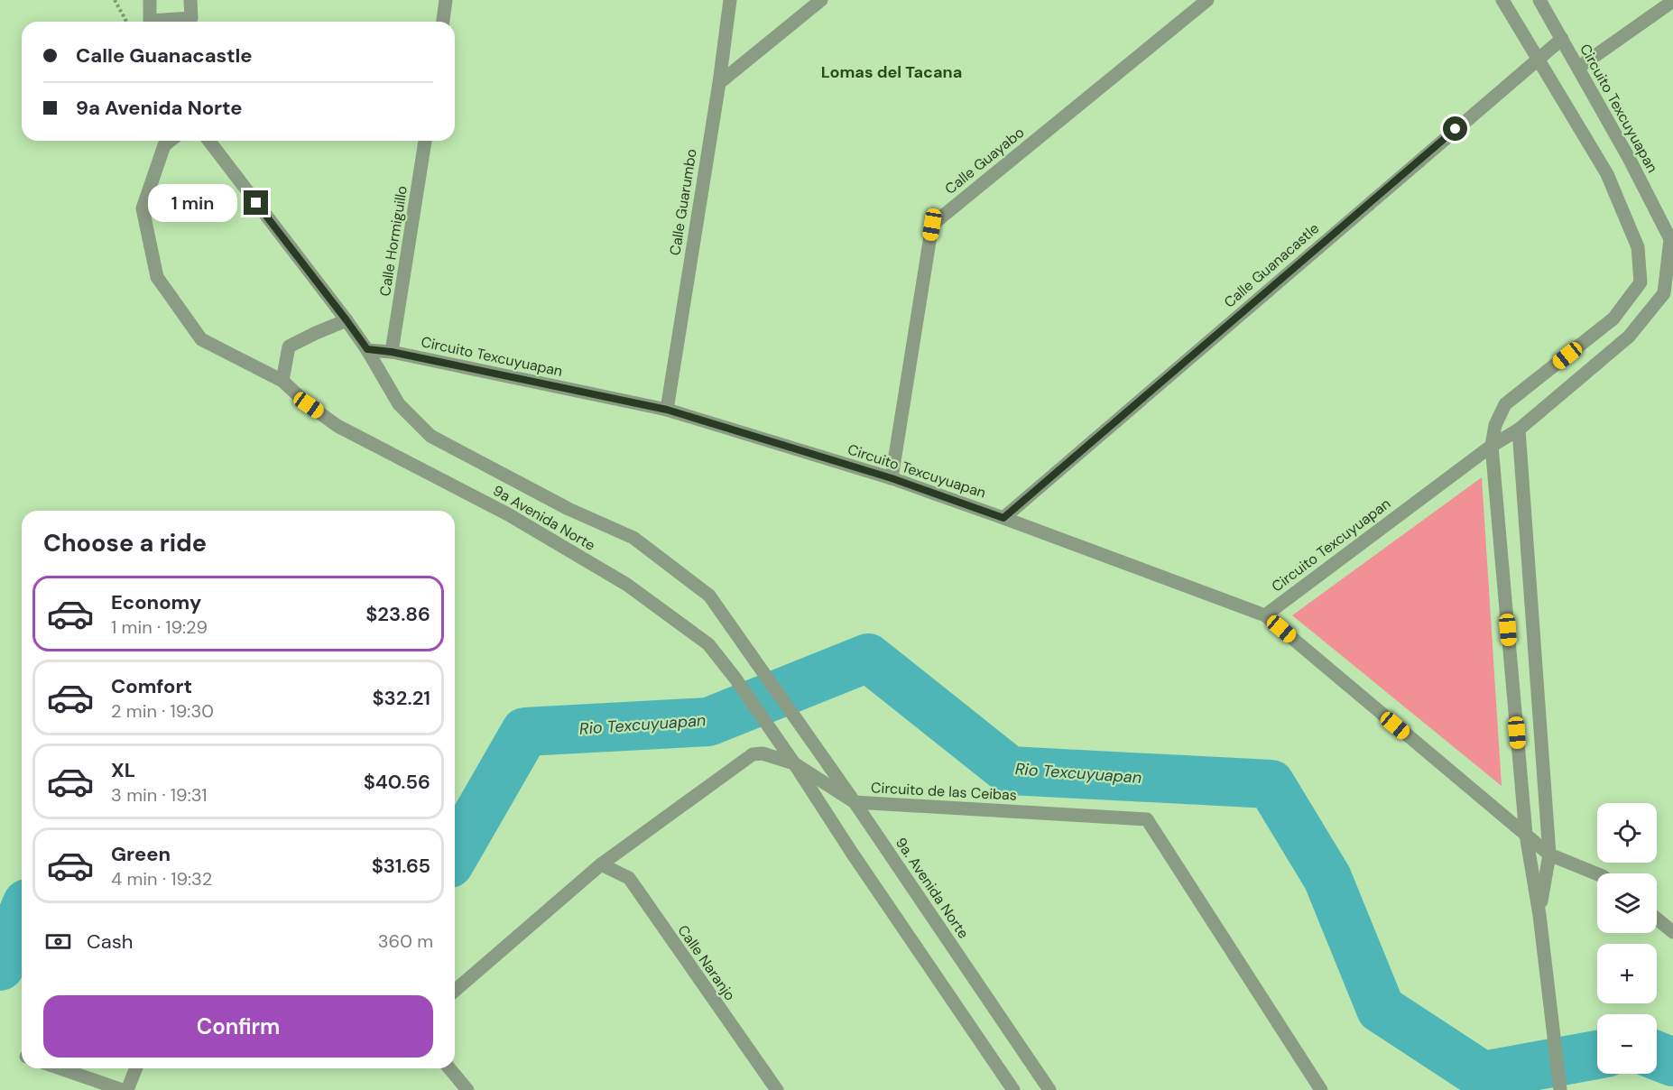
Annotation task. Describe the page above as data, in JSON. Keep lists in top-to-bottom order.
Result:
{
  "streets": {
    "street": [
      "Circuito Texcuyuapan",
      "Calle Guayabo",
      "Calle Guarumbo",
      "Calle Hormiguillo",
      "Calle Guanacastle",
      "9a Avenida Norte",
      "Circuito de las Ceibas",
      "9a. Avenida Norte",
      "Calle Naranjo"
    ]
  },
  "crossings": [
    ["Circuito Texcuyuapan", "Calle Guayabo"],
    ["Circuito Texcuyuapan", "Calle Guarumbo"],
    ["Circuito Texcuyuapan", "Calle Hormiguillo"],
    ["Circuito Texcuyuapan", "Calle Guanacastle"],
    ["Circuito Texcuyuapan", "9a Avenida Norte"],
    ["9a Avenida Norte", "Circuito de las Ceibas"],
    ["9a Avenida Norte", "9a. Avenida Norte"],
    ["Circuito de las Ceibas", "9a. Avenida Norte"],
    ["Circuito de las Ceibas", "Calle Naranjo"]
  ],
  "districts": ["Lomas del Tacana"],
  "water": ["Rio Texcuyuapan"],
  "page": {
    "banner": ["Calle Guanacastle", "9a Avenida Norte"],
    "bubble": "1 min",
    "heading": "Choose a ride",
    "list": [
      {
        "name": "Economy",
        "note": "1 min · 19:29",
        "value": "$23.86"
      },
      {
        "name": "Comfort",
        "note": "2 min · 19:30",
        "value": "$32.21"
      },
      {
        "name": "XL",
        "note": "3 min · 19:31",
        "value": "$40.56"
      },
      {
        "name": "Green",
        "note": "4 min · 19:32",
        "value": "$31.65"
      }
    ],
    "map_buttons": ["+", "−"],
    "pay": ["Cash", "360 m"],
    "buttons": "Confirm"
  }
}
